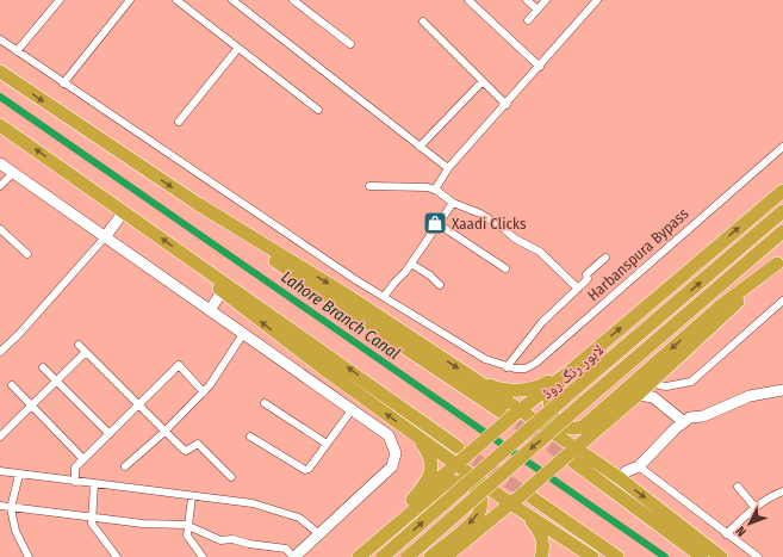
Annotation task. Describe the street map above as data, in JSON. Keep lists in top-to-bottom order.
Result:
{
  "streets": {
    "highway": ["لاہور رنگ روڈ"],
    "street": ["Harbanspura Bypass"]
  },
  "water": ["Lahore Branch Canal"],
  "places": {
    "shop": ["Xaadi Clicks"]
  },
  "north": "bottom left"
}
